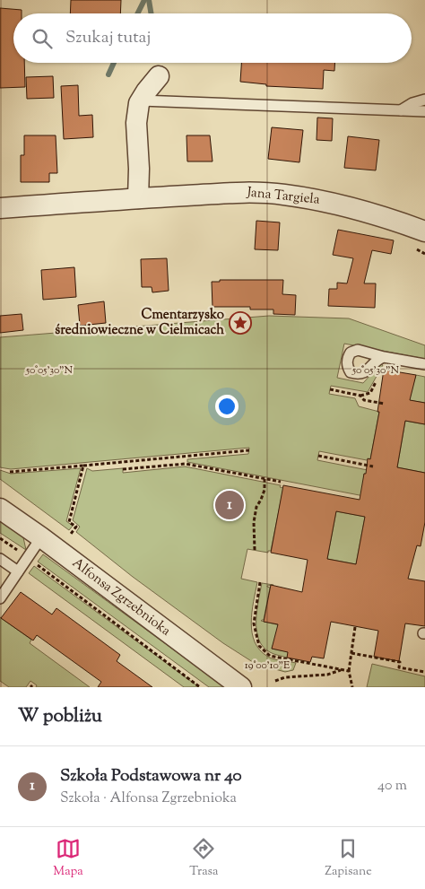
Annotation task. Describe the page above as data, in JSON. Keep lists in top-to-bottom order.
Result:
{
  "streets": {
    "street": ["Jana Targiela", "Alfonsa Zgrzebnioka"]
  },
  "places": {
    "place": ["Cmentarzysko średniowieczne w Cielmicach"]
  },
  "page": {
    "search": "Szukaj tutaj",
    "pins": "1",
    "heading": "W pobliżu",
    "list": [
      {
        "mark": "1",
        "name": "Szkoła Podstawowa nr 40",
        "note": "Szkoła · Alfonsa Zgrzebnioka",
        "value": "40 m"
      }
    ],
    "nav": ["Mapa", "Trasa", "Zapisane"]
  },
  "coordinates": ["50°05'30\"N", "19°00'10\"E"]
}
